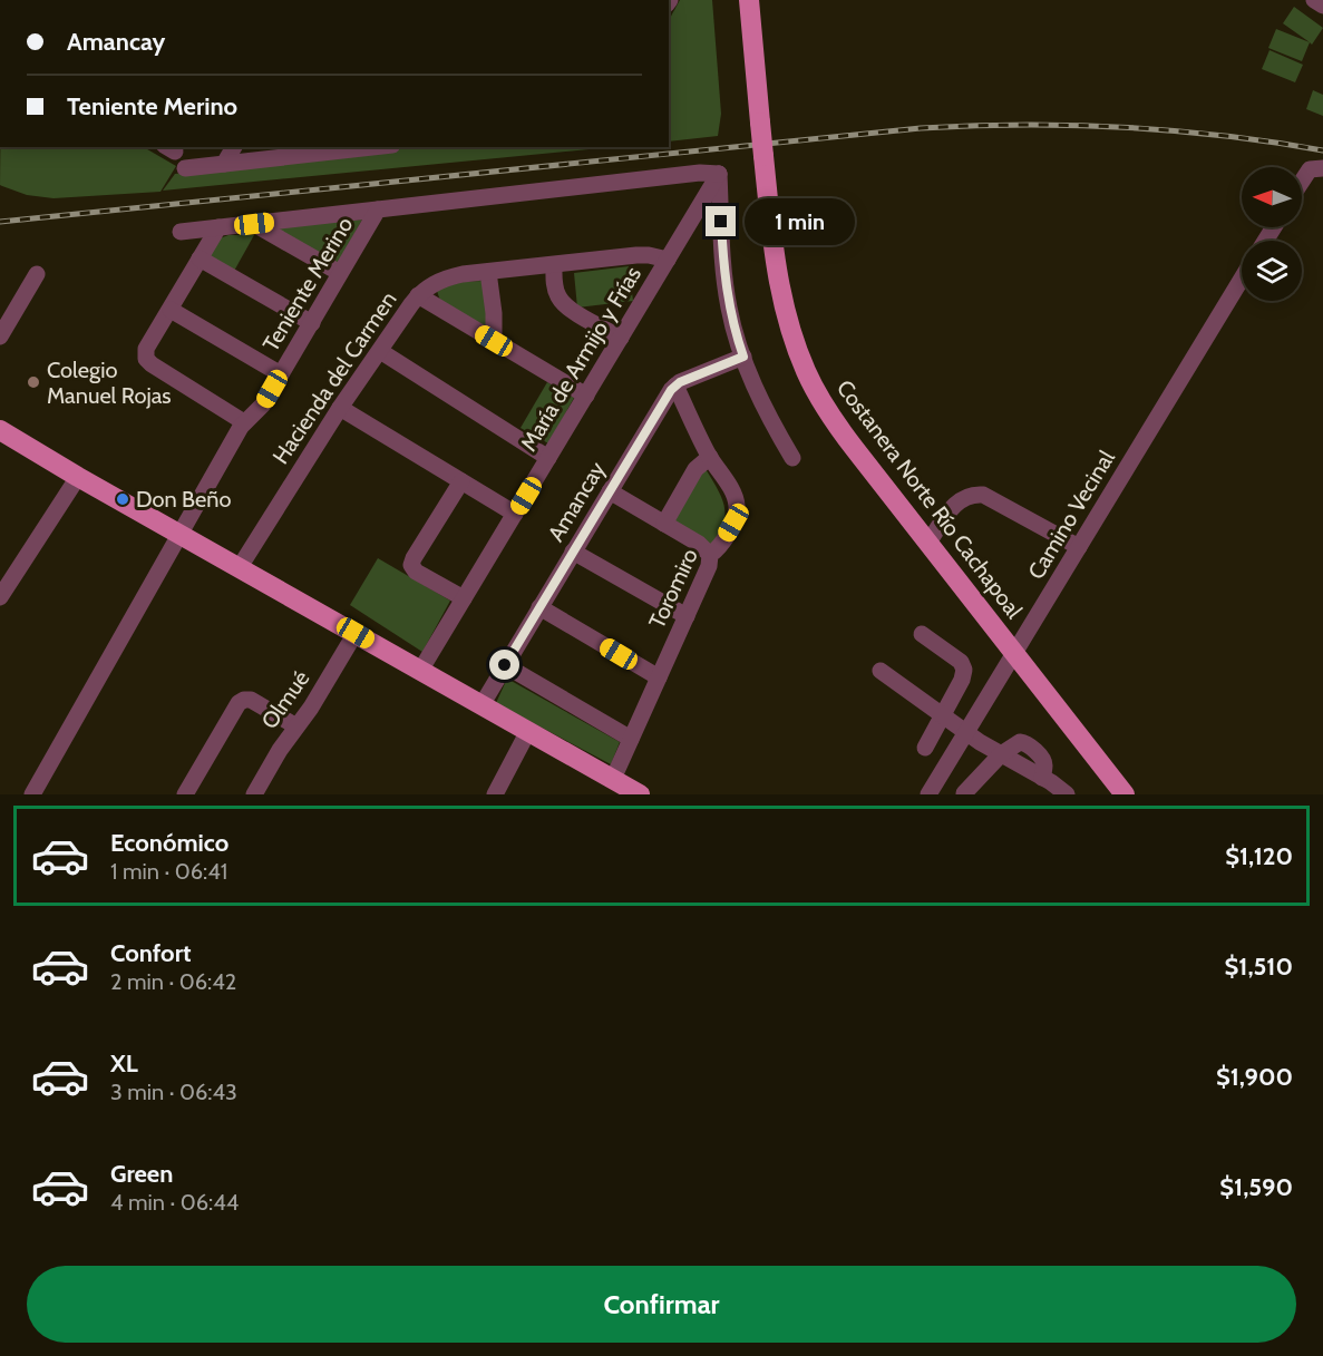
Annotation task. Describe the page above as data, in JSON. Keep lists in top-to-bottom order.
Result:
{
  "streets": {
    "main road": ["Costanera Norte Río Cachapoal"],
    "street": [
      "Teniente Merino",
      "María de Armijo y Frías",
      "Hacienda del Carmen",
      "Amancay",
      "Camino Vecinal",
      "Toromiro",
      "Olmué"
    ]
  },
  "crossings": [
    ["Teniente Merino", "María de Armijo y Frías"],
    ["María de Armijo y Frías", "Hacienda del Carmen"],
    ["Costanera Norte Río Cachapoal", "Camino Vecinal"],
    ["Amancay", "Toromiro"]
  ],
  "places": ["Colegio Manuel Rojas", "Don Beño"],
  "north": "left",
  "page": {
    "banner": ["Amancay", "Teniente Merino"],
    "bubble": "1 min",
    "list": [
      {
        "name": "Económico",
        "note": "1 min · 06:41",
        "value": "$1,120"
      },
      {
        "name": "Confort",
        "note": "2 min · 06:42",
        "value": "$1,510"
      },
      {
        "name": "XL",
        "note": "3 min · 06:43",
        "value": "$1,900"
      },
      {
        "name": "Green",
        "note": "4 min · 06:44",
        "value": "$1,590"
      }
    ],
    "buttons": "Confirmar"
  }
}
